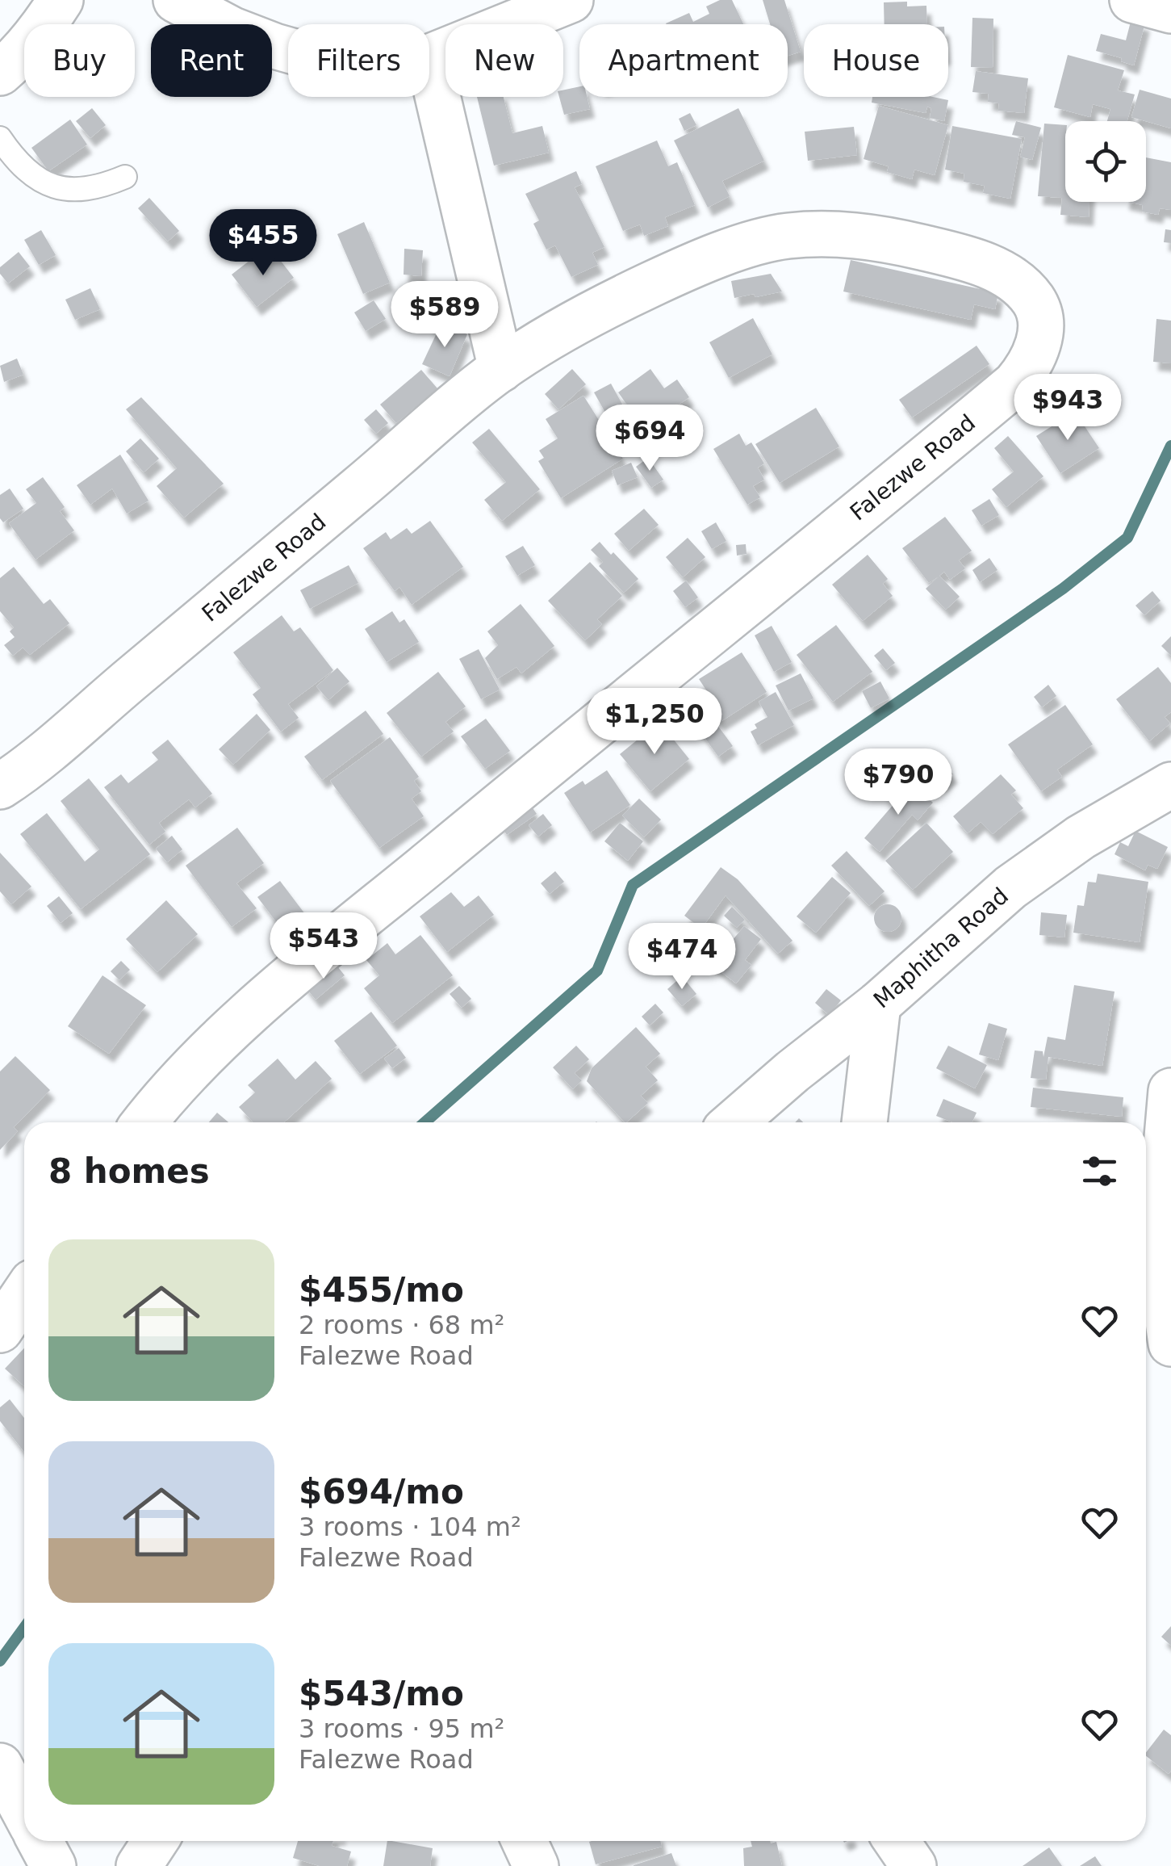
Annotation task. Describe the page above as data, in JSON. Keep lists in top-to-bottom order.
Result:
{
  "streets": {
    "street": ["Falezwe Road", "Maphitha Road"]
  },
  "page": {
    "chip": [
      "Buy",
      "Rent",
      "Filters",
      "New",
      "Apartment",
      "House"
    ],
    "price": [
      "$455",
      "$589",
      "$943",
      "$694",
      "$1,250",
      "$790",
      "$543",
      "$474"
    ],
    "heading": "8 homes",
    "list": [
      {
        "name": "$455/mo",
        "note": "2 rooms · 68 m² · Falezwe Road"
      },
      {
        "name": "$694/mo",
        "note": "3 rooms · 104 m² · Falezwe Road"
      },
      {
        "name": "$543/mo",
        "note": "3 rooms · 95 m² · Falezwe Road"
      }
    ]
  }
}
